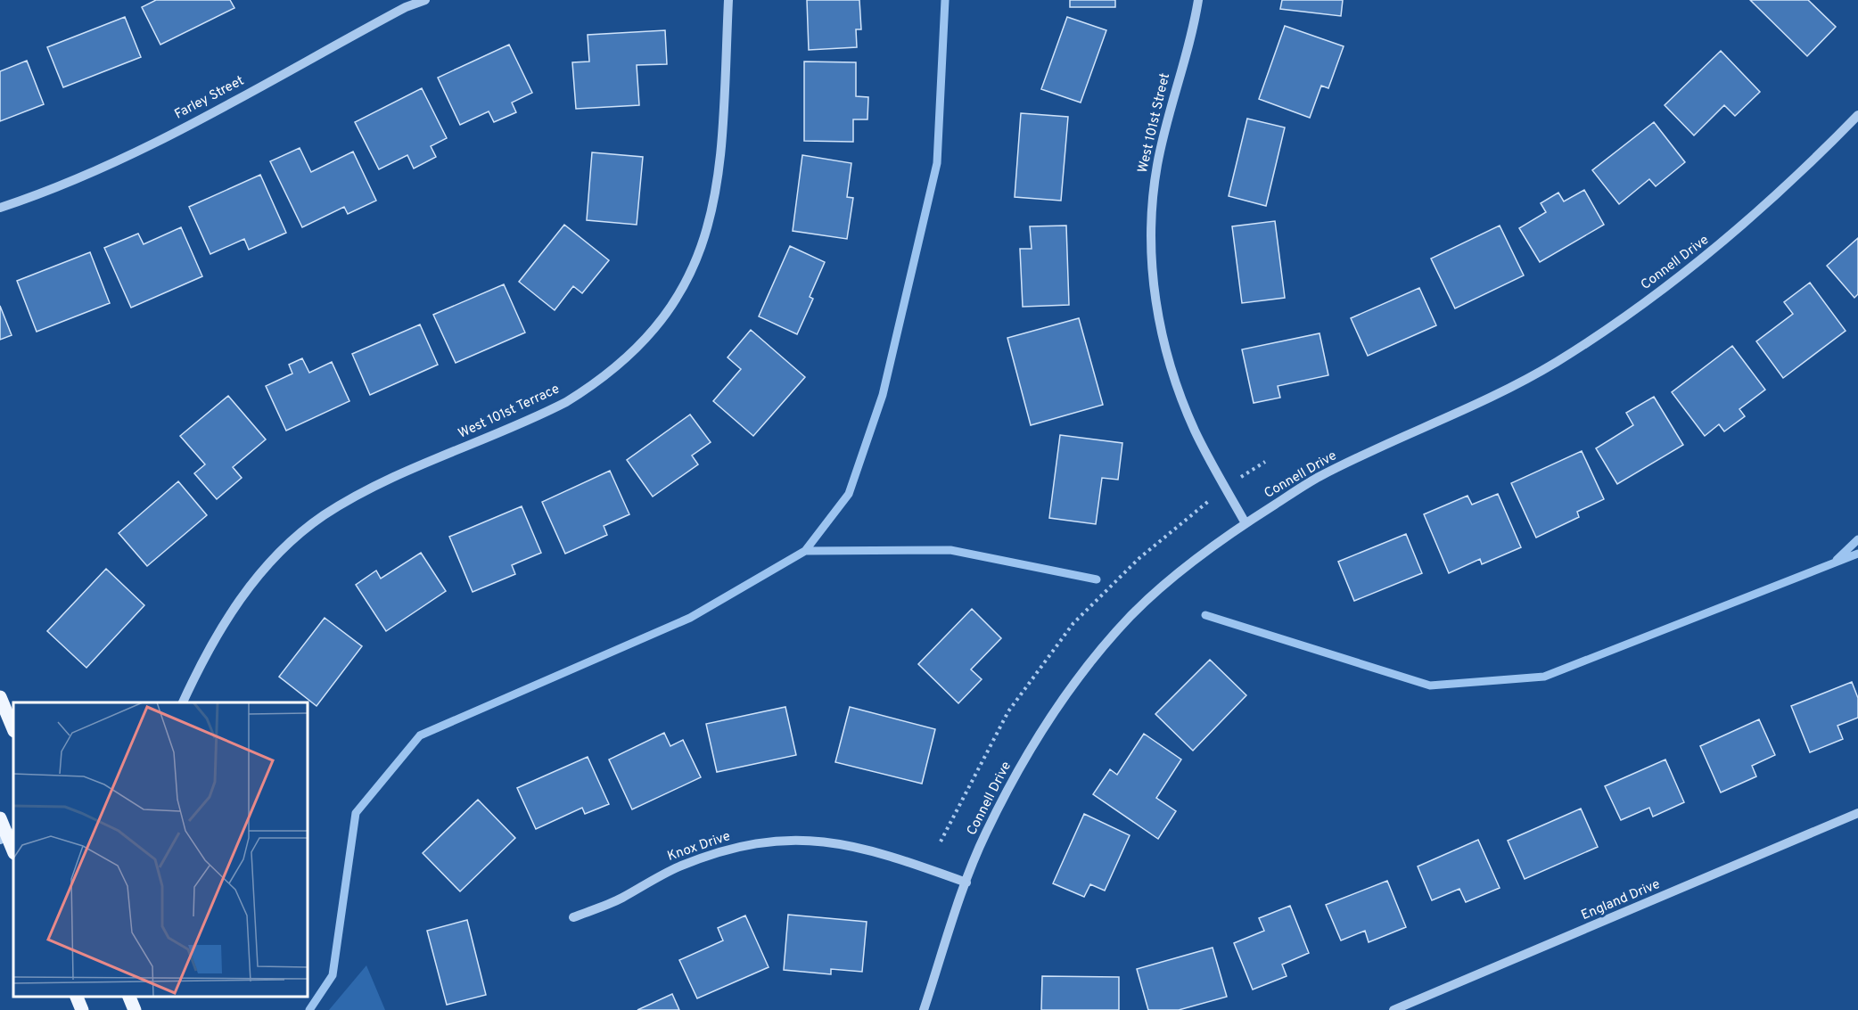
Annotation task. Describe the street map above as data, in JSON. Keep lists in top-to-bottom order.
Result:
{
  "streets": {
    "street": [
      "Farley Street",
      "West 101st Street",
      "Connell Drive",
      "West 101st Terrace",
      "Knox Drive",
      "England Drive"
    ]
  },
  "crossings": [
    ["West 101st Street", "Connell Drive"],
    ["Connell Drive", "Knox Drive"]
  ]
}
